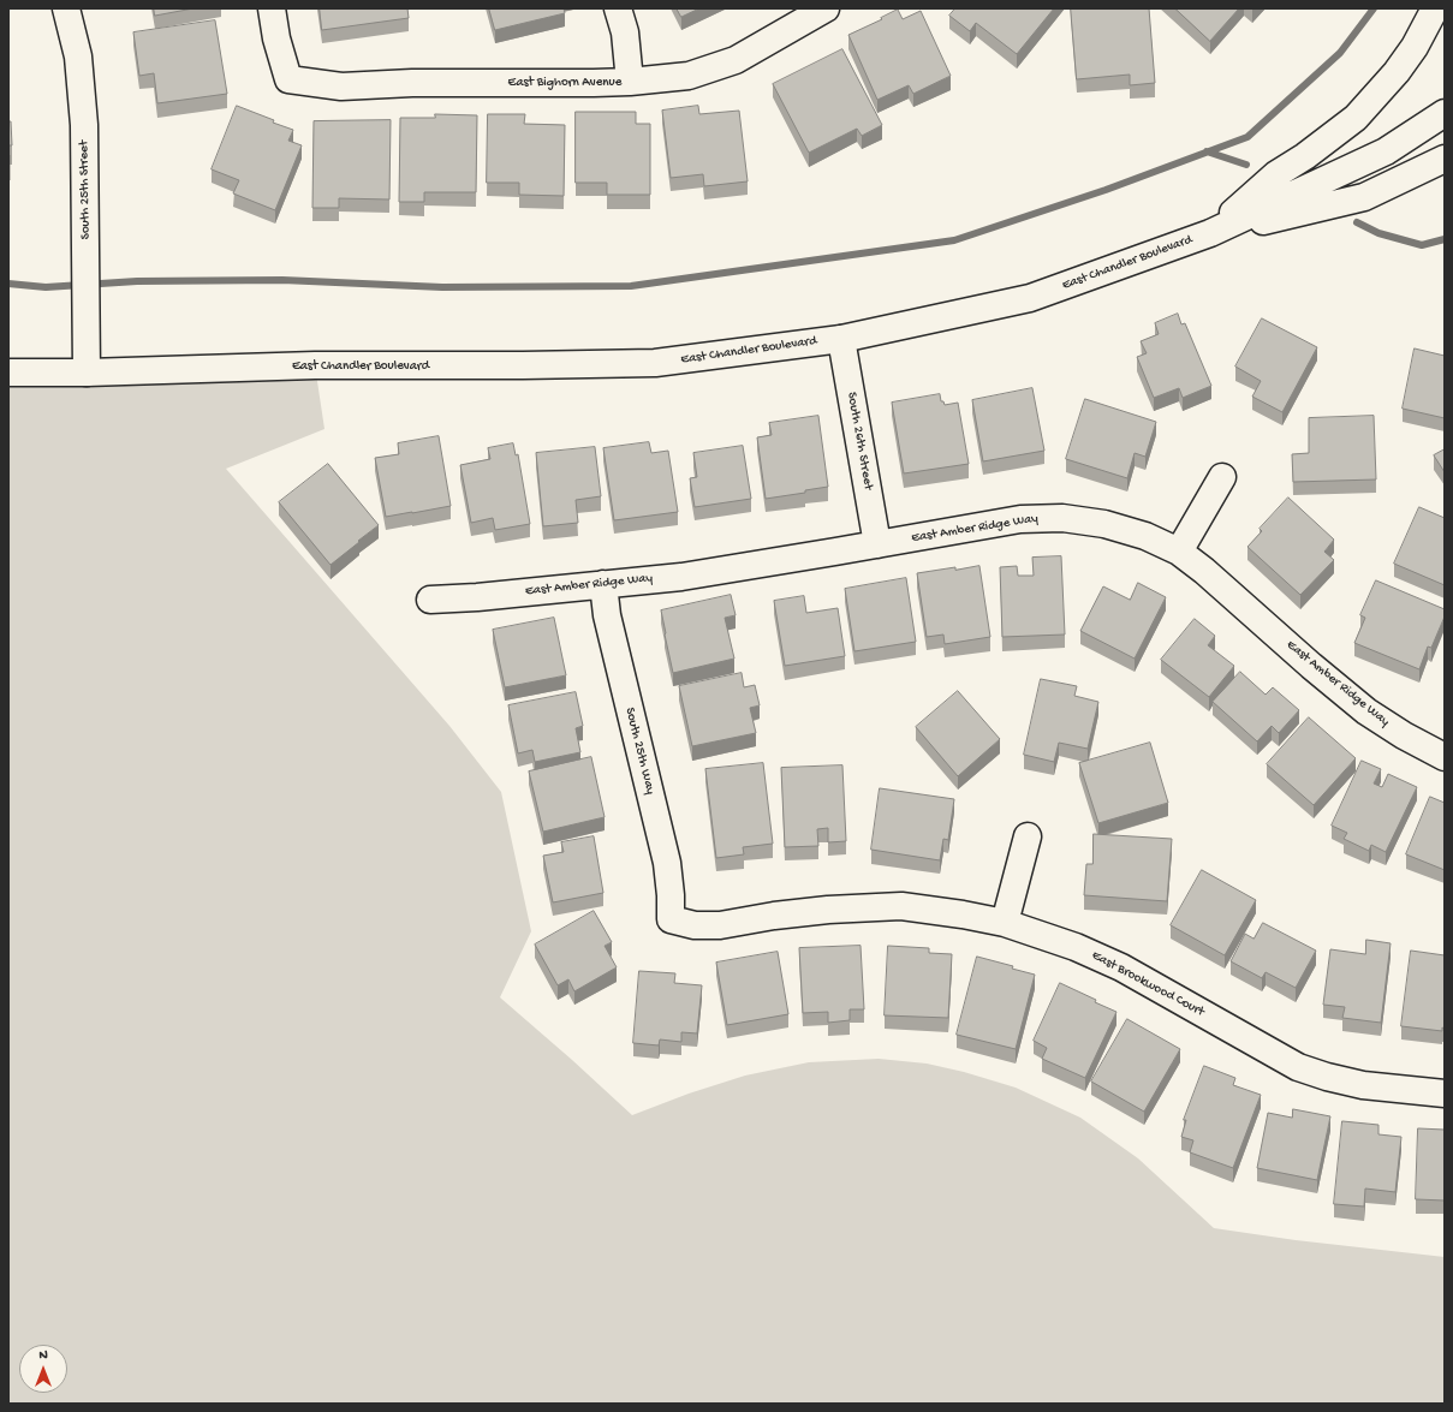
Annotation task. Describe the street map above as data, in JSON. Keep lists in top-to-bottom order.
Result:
{
  "streets": {
    "street": [
      "East Bighorn Avenue",
      "South 25th Street",
      "East Chandler Boulevard",
      "South 26th Street",
      "East Amber Ridge Way",
      "South 25th Way",
      "East Brookwood Court"
    ]
  },
  "crossings": [
    ["South 25th Street", "East Chandler Boulevard"],
    ["East Chandler Boulevard", "South 26th Street"],
    ["South 26th Street", "East Amber Ridge Way"],
    ["East Amber Ridge Way", "South 25th Way"],
    ["South 25th Way", "East Brookwood Court"]
  ],
  "north": "top"
}
